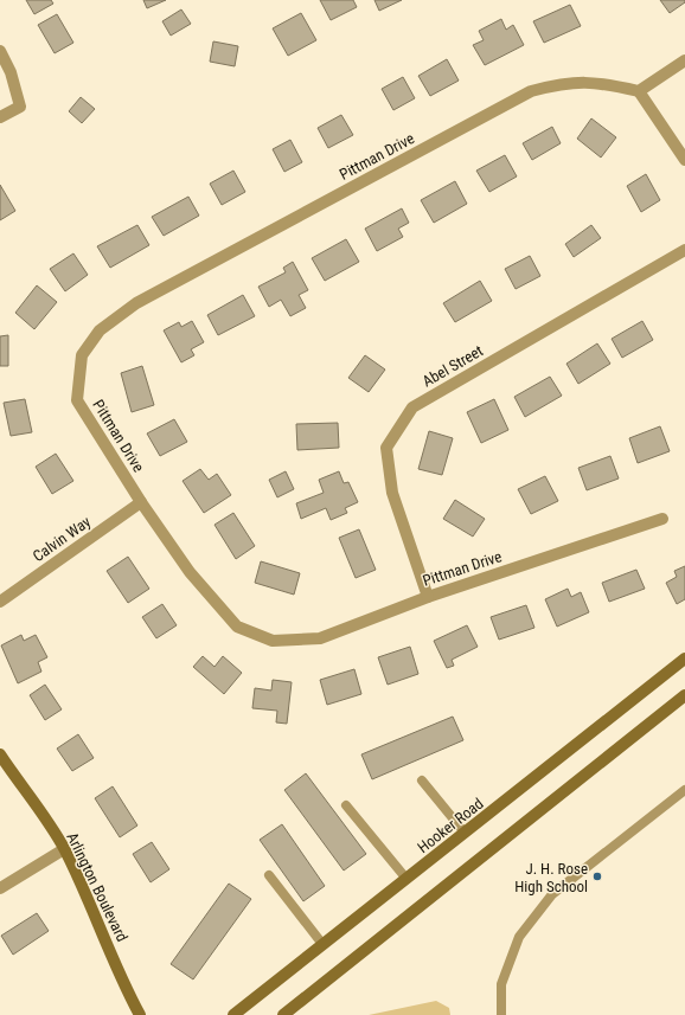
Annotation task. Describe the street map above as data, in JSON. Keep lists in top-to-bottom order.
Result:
{
  "streets": {
    "main road": ["Hooker Road", "Arlington Boulevard"],
    "street": ["Pittman Drive", "Abel Street", "Calvin Way"]
  },
  "crossings": [
    ["Pittman Drive", "Abel Street"],
    ["Pittman Drive", "Calvin Way"]
  ],
  "places": ["J. H. Rose High School"]
}
